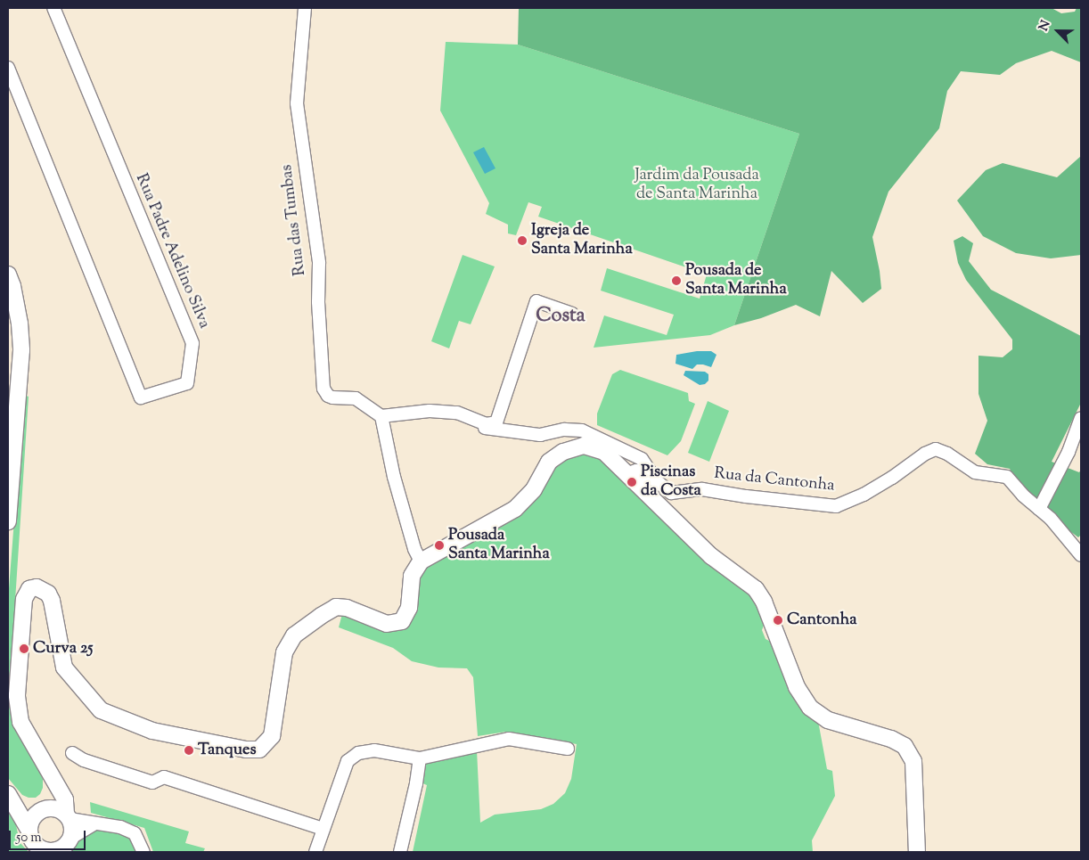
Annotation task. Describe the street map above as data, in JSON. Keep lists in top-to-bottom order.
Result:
{
  "streets": {
    "street": ["Rua das Tumbas", "Rua Padre Adelino Silva", "Rua da Cantonha"]
  },
  "districts": ["Costa"],
  "parks": ["Jardim da Pousada de Santa Marinha"],
  "places": [
    "Igreja de Santa Marinha",
    "Pousada de Santa Marinha",
    "Piscinas da Costa",
    "Pousada Santa Marinha",
    "Cantonha",
    "Curva 25",
    "Tanques"
  ],
  "scale_bar": "50 m",
  "north": "top left"
}
